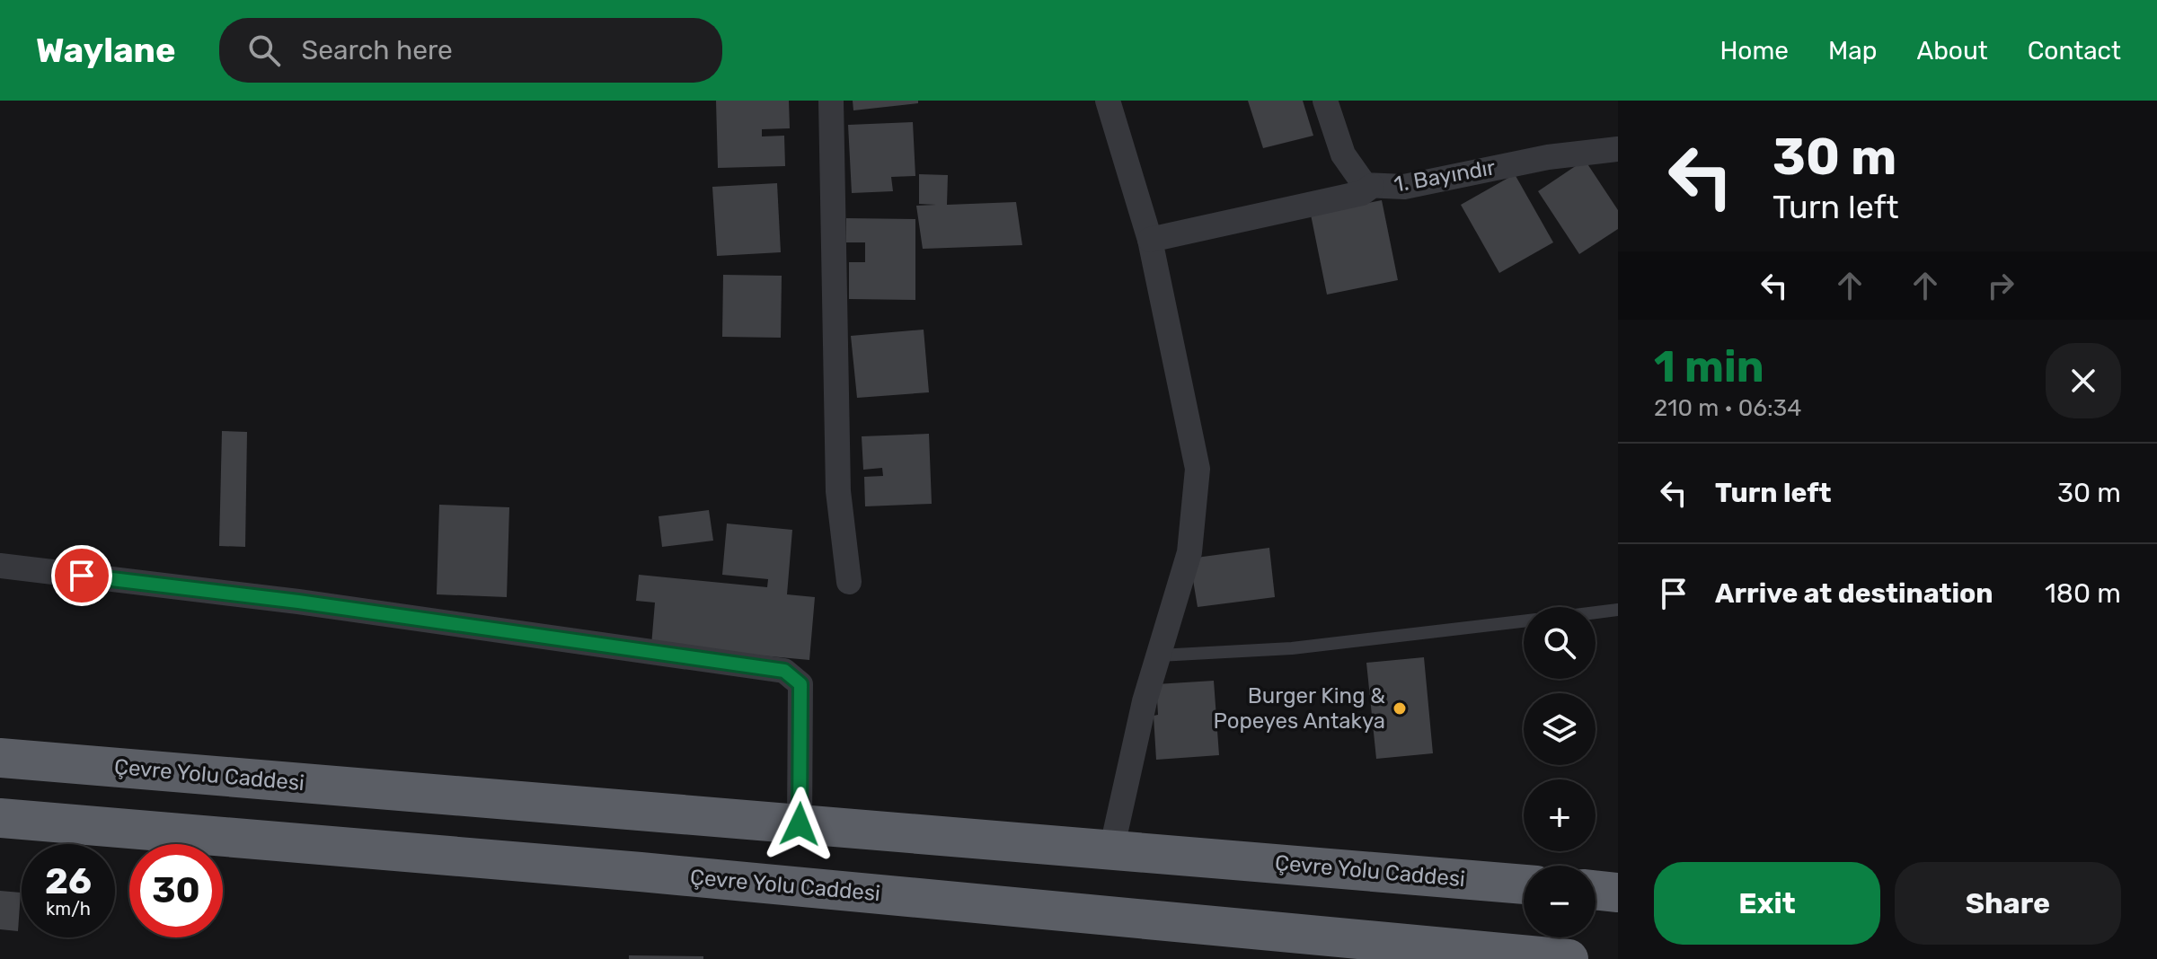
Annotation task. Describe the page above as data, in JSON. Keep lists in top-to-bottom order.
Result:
{
  "streets": {
    "highway": ["Çevre Yolu Caddesi"],
    "street": ["1. Bayındır"]
  },
  "places": ["Burger King & Popeyes Antakya"],
  "page": {
    "header": "Waylane",
    "search": "Search here",
    "nav": [
      "Home",
      "Map",
      "About",
      "Contact"
    ],
    "turn": ["30 m", "Turn left"],
    "heading": ["1 min", "210 m · 06:34"],
    "list": [
      {
        "name": "Turn left",
        "value": "30 m"
      },
      {
        "name": "Arrive at destination",
        "value": "180 m"
      }
    ],
    "map_buttons": ["+", "−"],
    "speed": "26 km/h",
    "limit": "30",
    "buttons": ["Exit", "Share"]
  }
}
